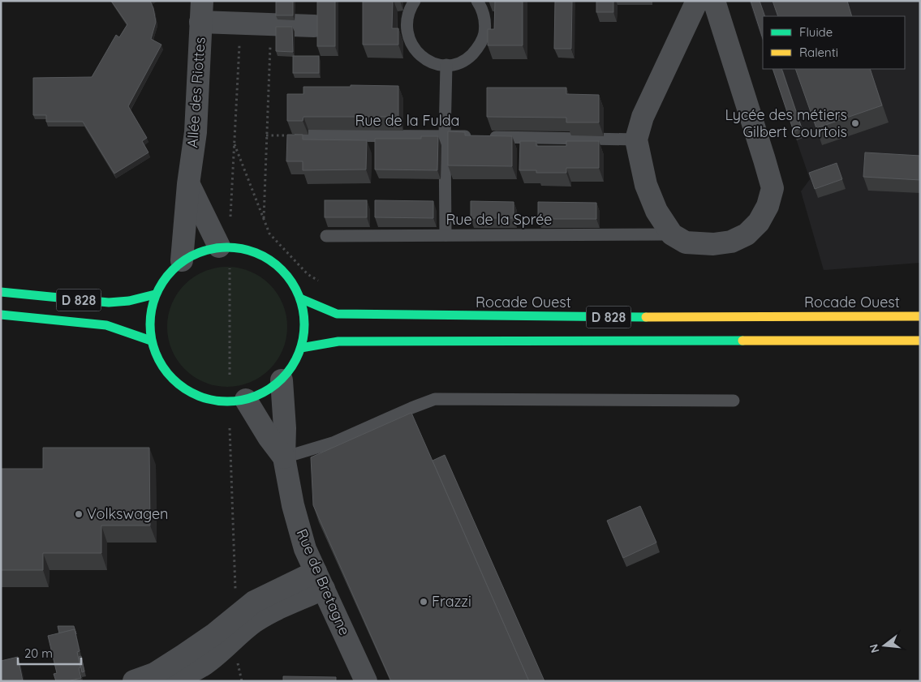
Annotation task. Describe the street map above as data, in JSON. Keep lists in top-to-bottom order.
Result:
{
  "streets": {
    "main road": ["D 828", "Rocade Ouest"],
    "street": ["Allée des Riottes", "Rue de Bretagne"],
    "lane": ["Rue de la Fulda", "Rue de la Sprée"]
  },
  "places": ["Lycée des métiers Gilbert Courtois", "Volkswagen", "Frazzi"],
  "legend": ["Fluide", "Ralenti"],
  "scale_bar": "20 m",
  "north": "left"
}
